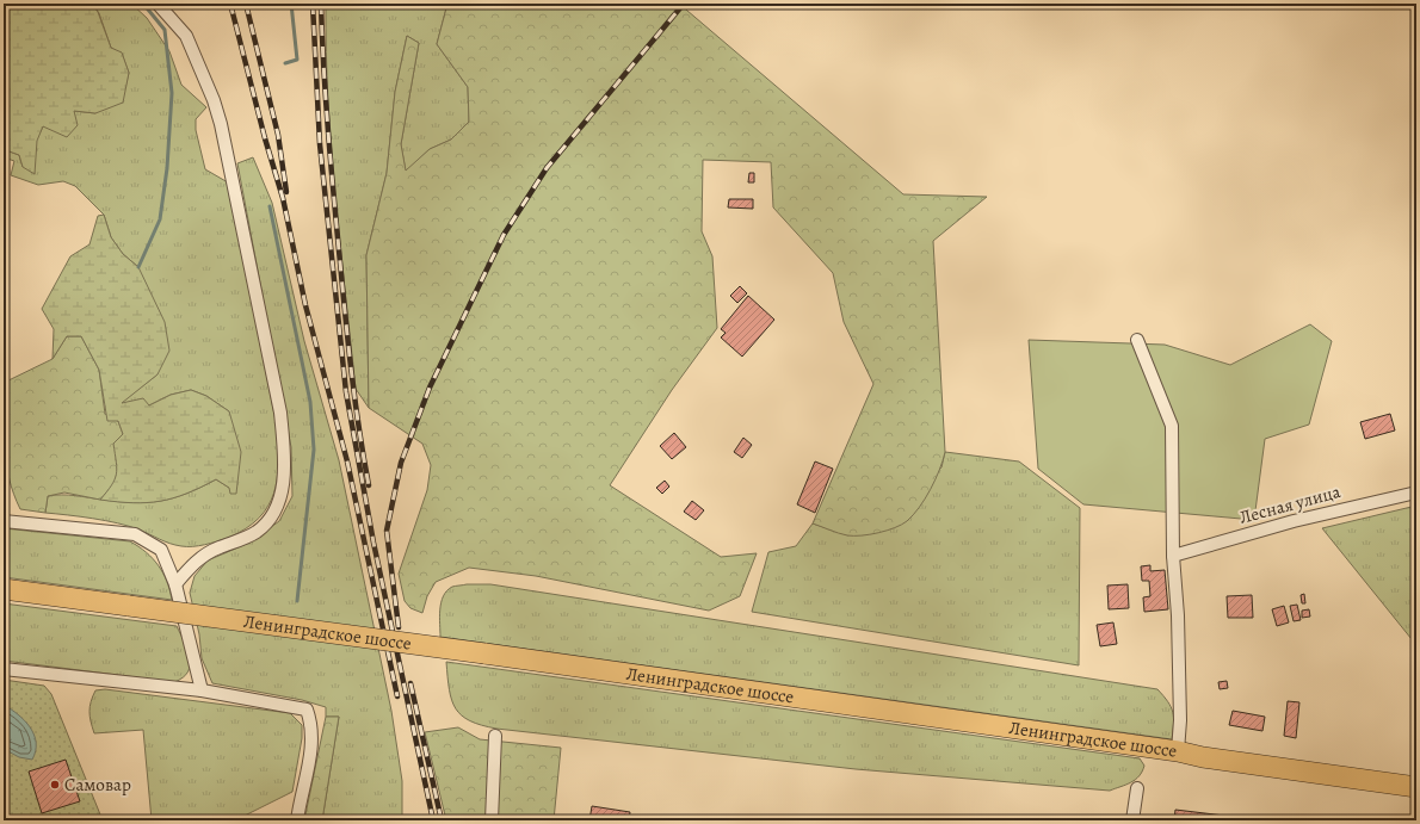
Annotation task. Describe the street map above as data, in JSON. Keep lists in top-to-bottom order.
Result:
{
  "streets": {
    "highway": ["Ленинградское шоссе"],
    "street": ["Лесная улица"]
  },
  "places": ["Самовар"]
}
